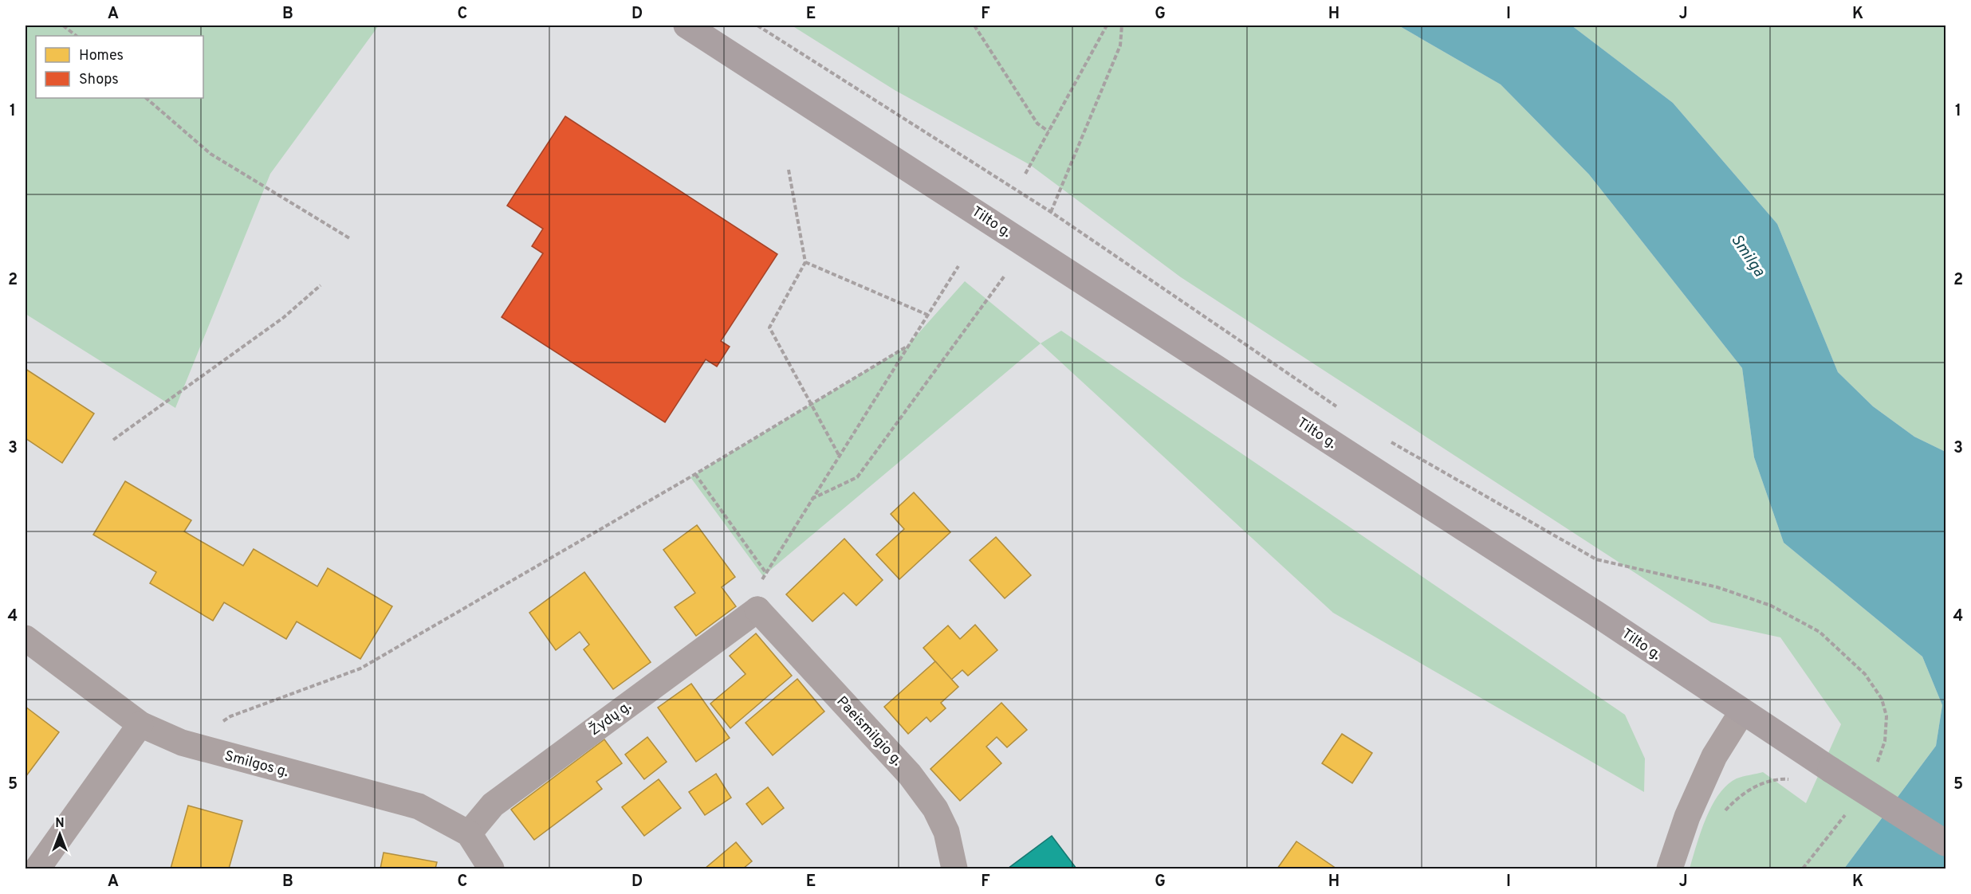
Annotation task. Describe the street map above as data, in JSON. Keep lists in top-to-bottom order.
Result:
{
  "streets": {
    "main road": ["Tilto g."],
    "street": ["Žydų g.", "Paeismilgio g.", "Smilgos g."]
  },
  "crossings": [
    ["Žydų g.", "Paeismilgio g."],
    ["Žydų g.", "Smilgos g."]
  ],
  "water": ["Smilga"],
  "legend": ["Homes", "Shops"],
  "north": "top",
  "grid": {
    "columns": [
      "A",
      "B",
      "C",
      "D",
      "E",
      "F",
      "G",
      "H",
      "I",
      "J",
      "K"
    ],
    "rows": [
      "1",
      "2",
      "3",
      "4",
      "5"
    ]
  }
}
